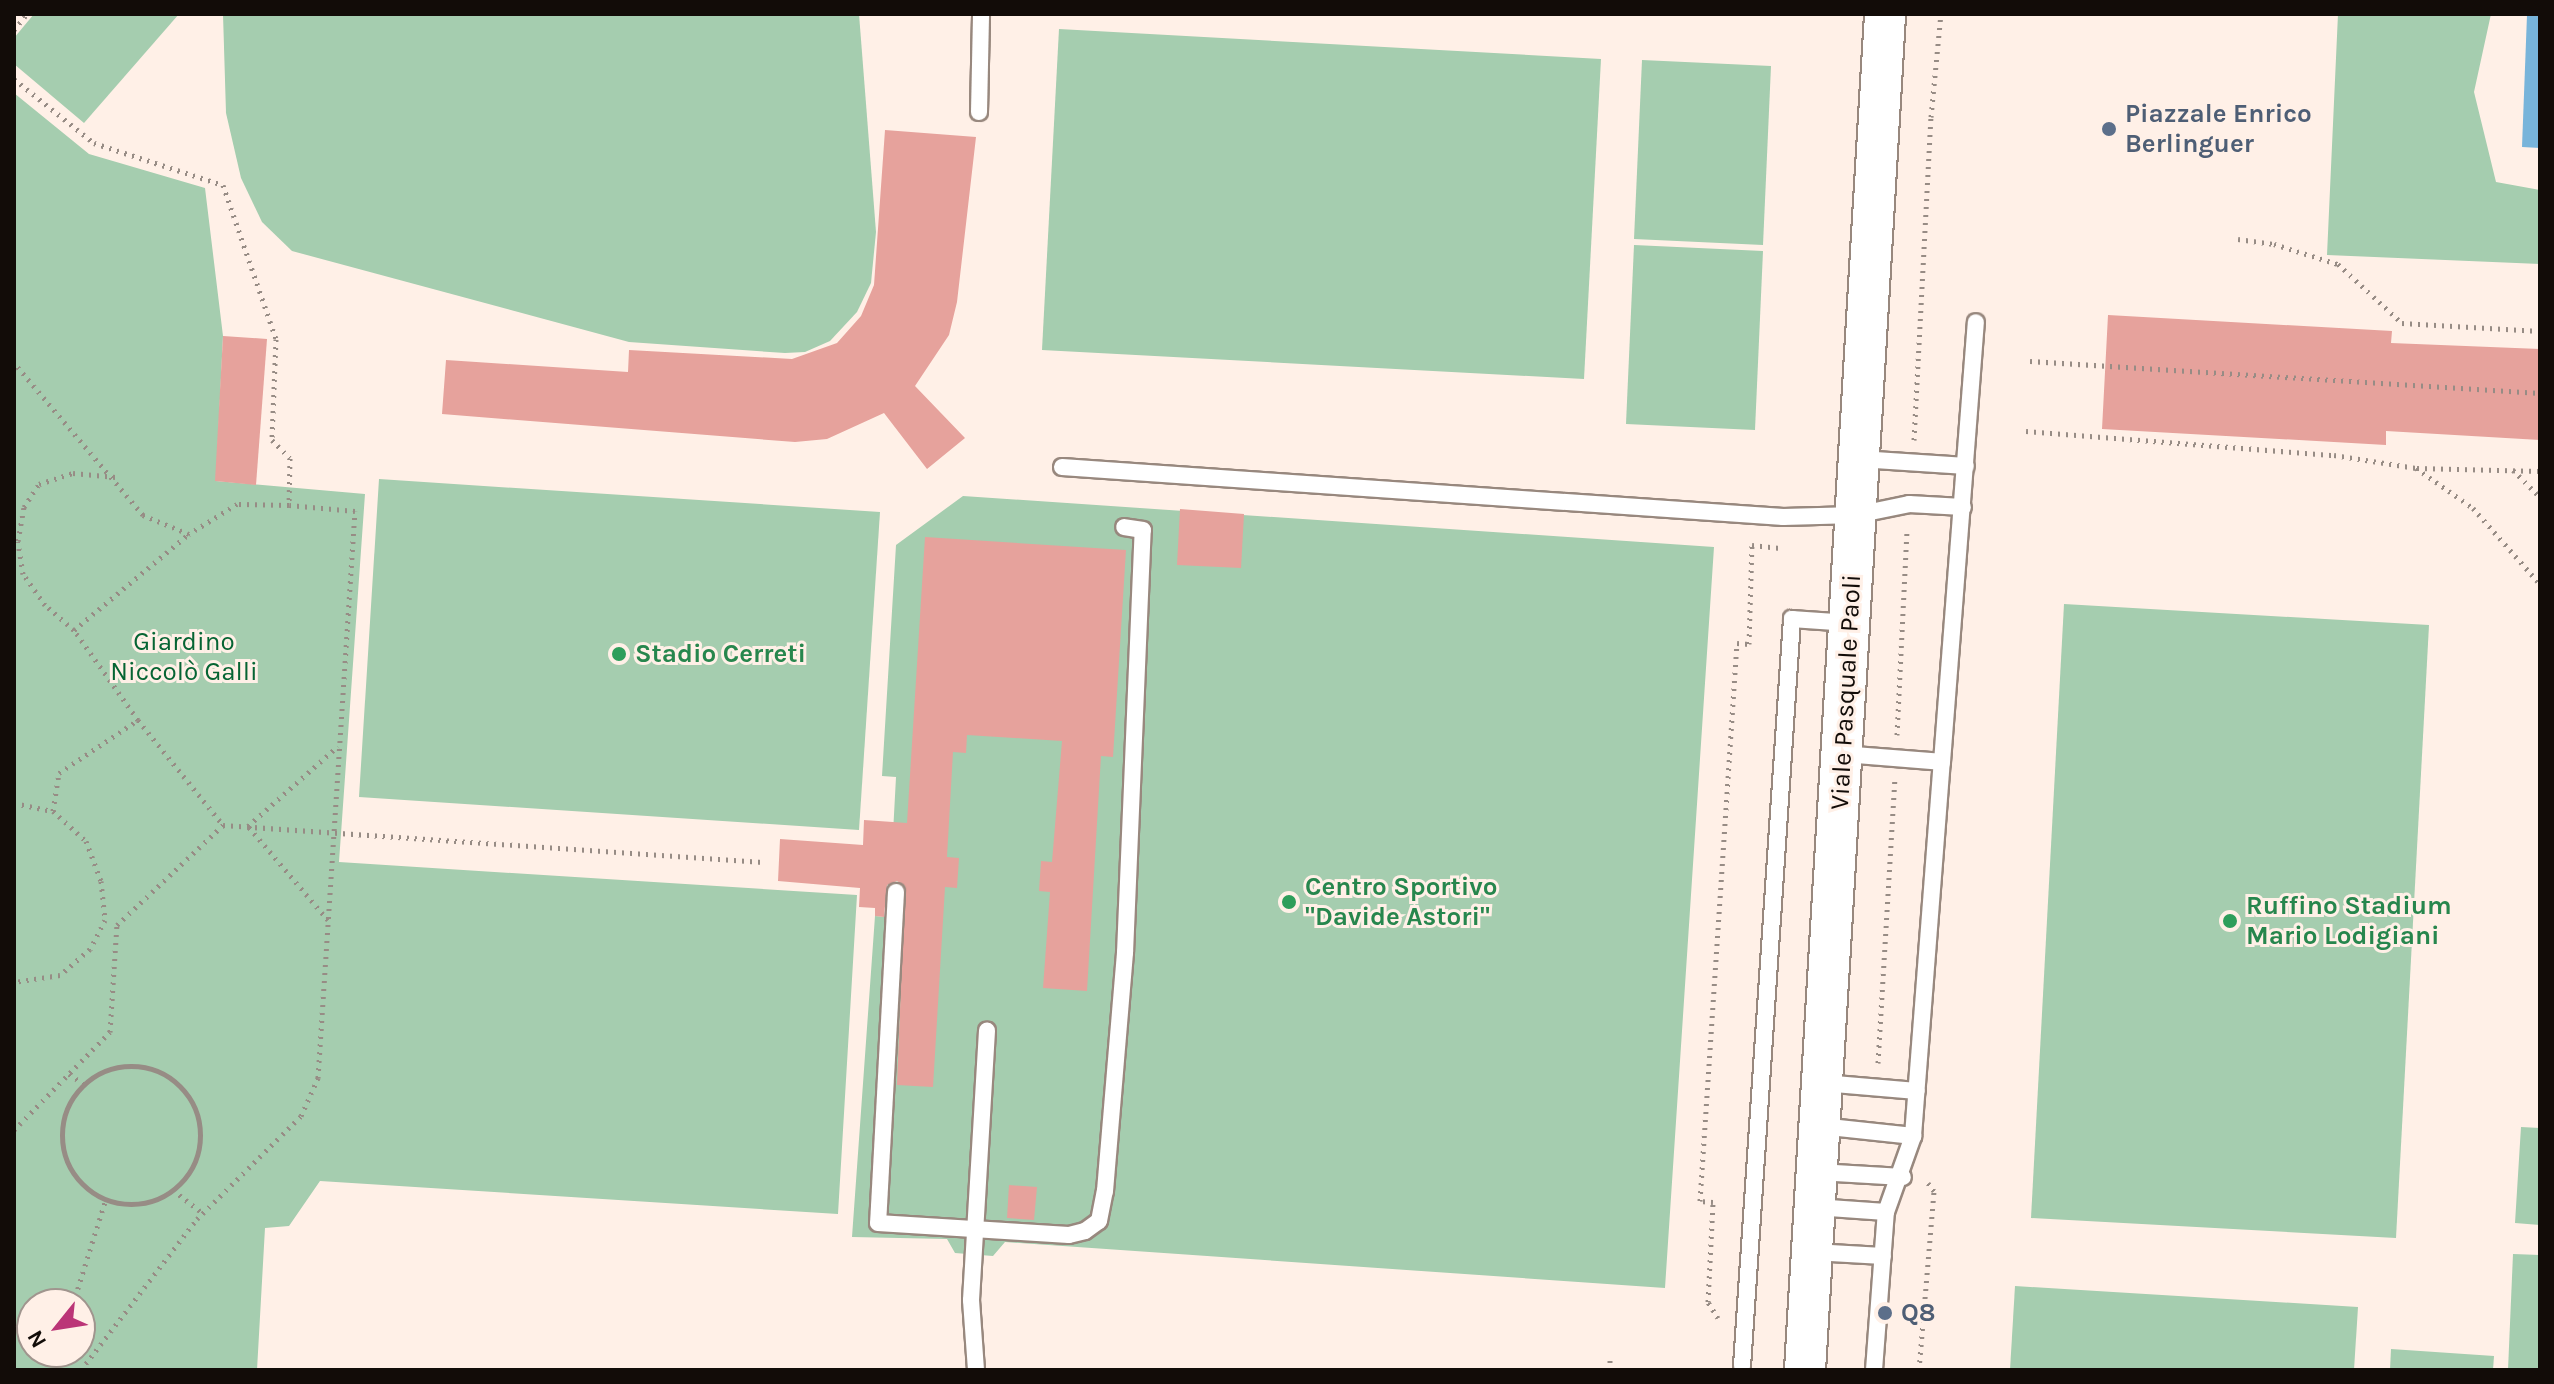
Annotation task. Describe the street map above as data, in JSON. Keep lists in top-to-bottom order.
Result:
{
  "streets": {
    "street": ["Viale Pasquale Paoli"]
  },
  "parks": ["Giardino Niccolò Galli"],
  "places": [
    "Piazzale Enrico Berlinguer",
    "Stadio Cerreti",
    "Centro Sportivo \"Davide Astori\"",
    "Ruffino Stadium Mario Lodigiani",
    "Q8"
  ],
  "north": "bottom left"
}
